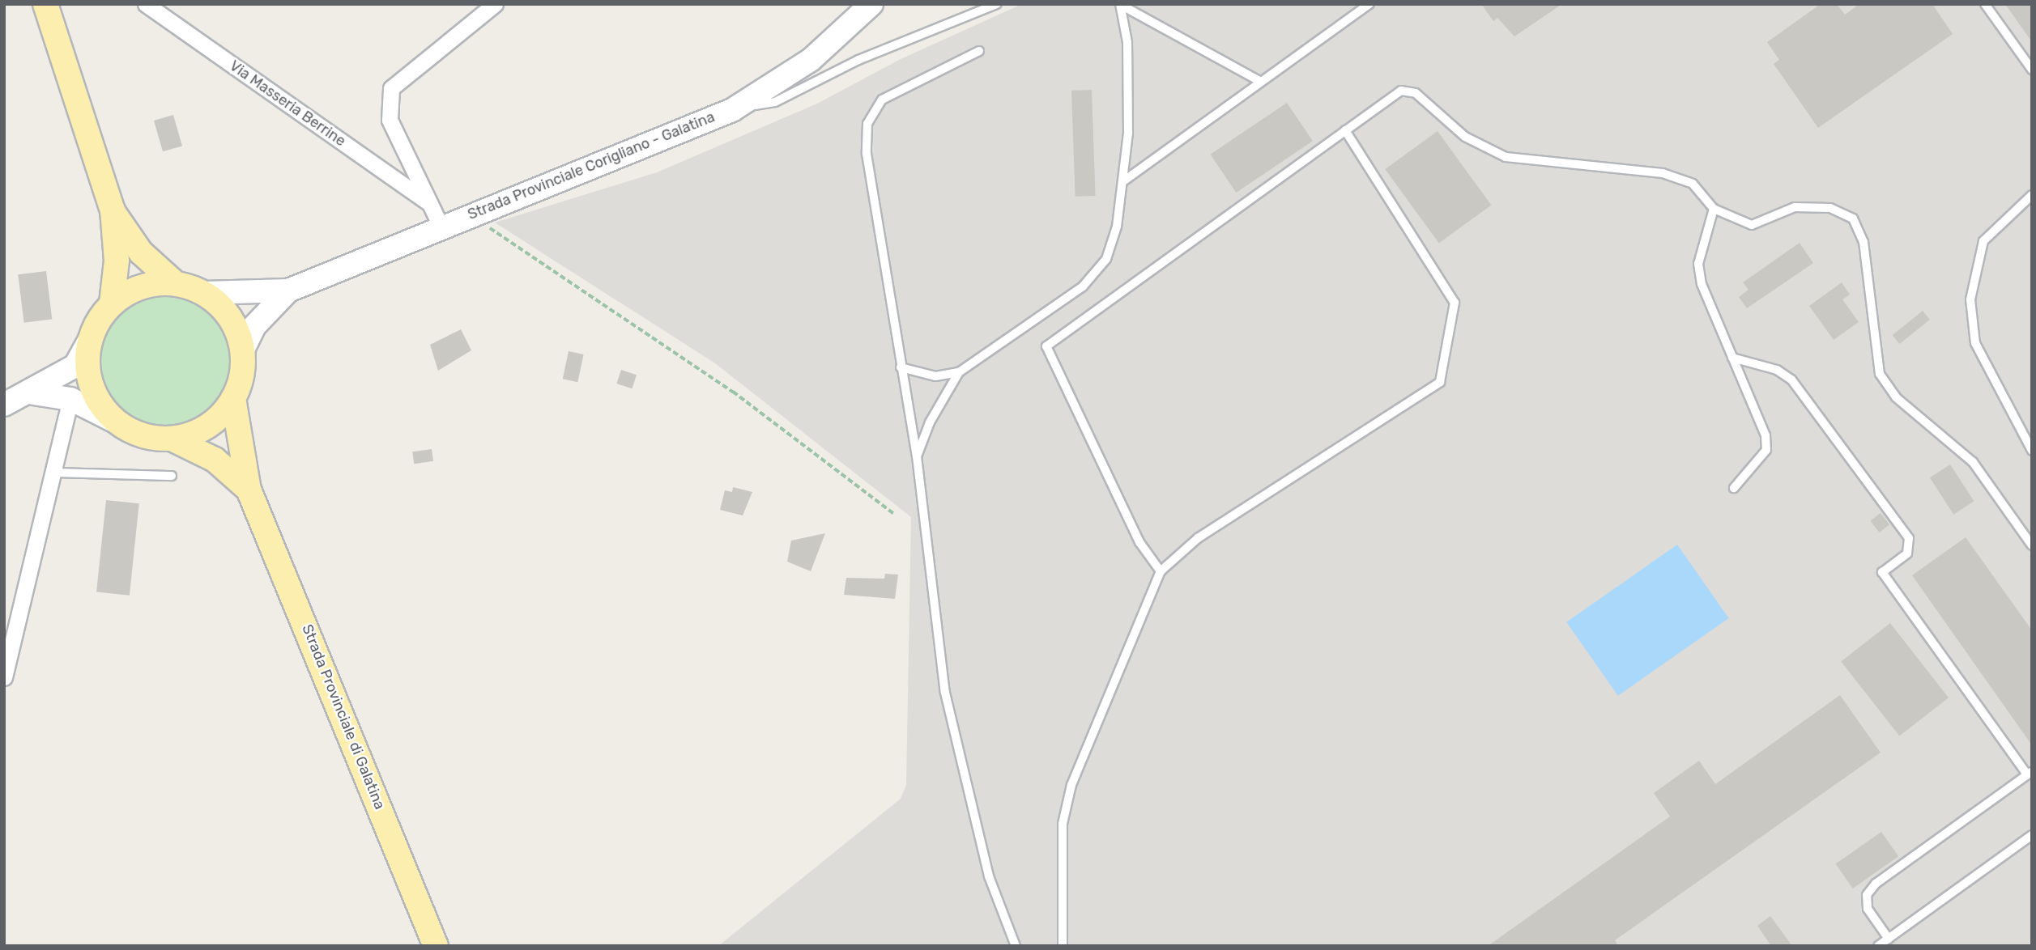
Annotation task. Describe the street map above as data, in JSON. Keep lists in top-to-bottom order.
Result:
{
  "streets": {
    "main road": ["Strada Provinciale Corigliano - Galatina", "Strada Provinciale di Galatina"],
    "street": ["Via Masseria Berrine"]
  },
  "crossings": [
    ["Strada Provinciale Corigliano - Galatina", "Strada Provinciale di Galatina"]
  ]
}
